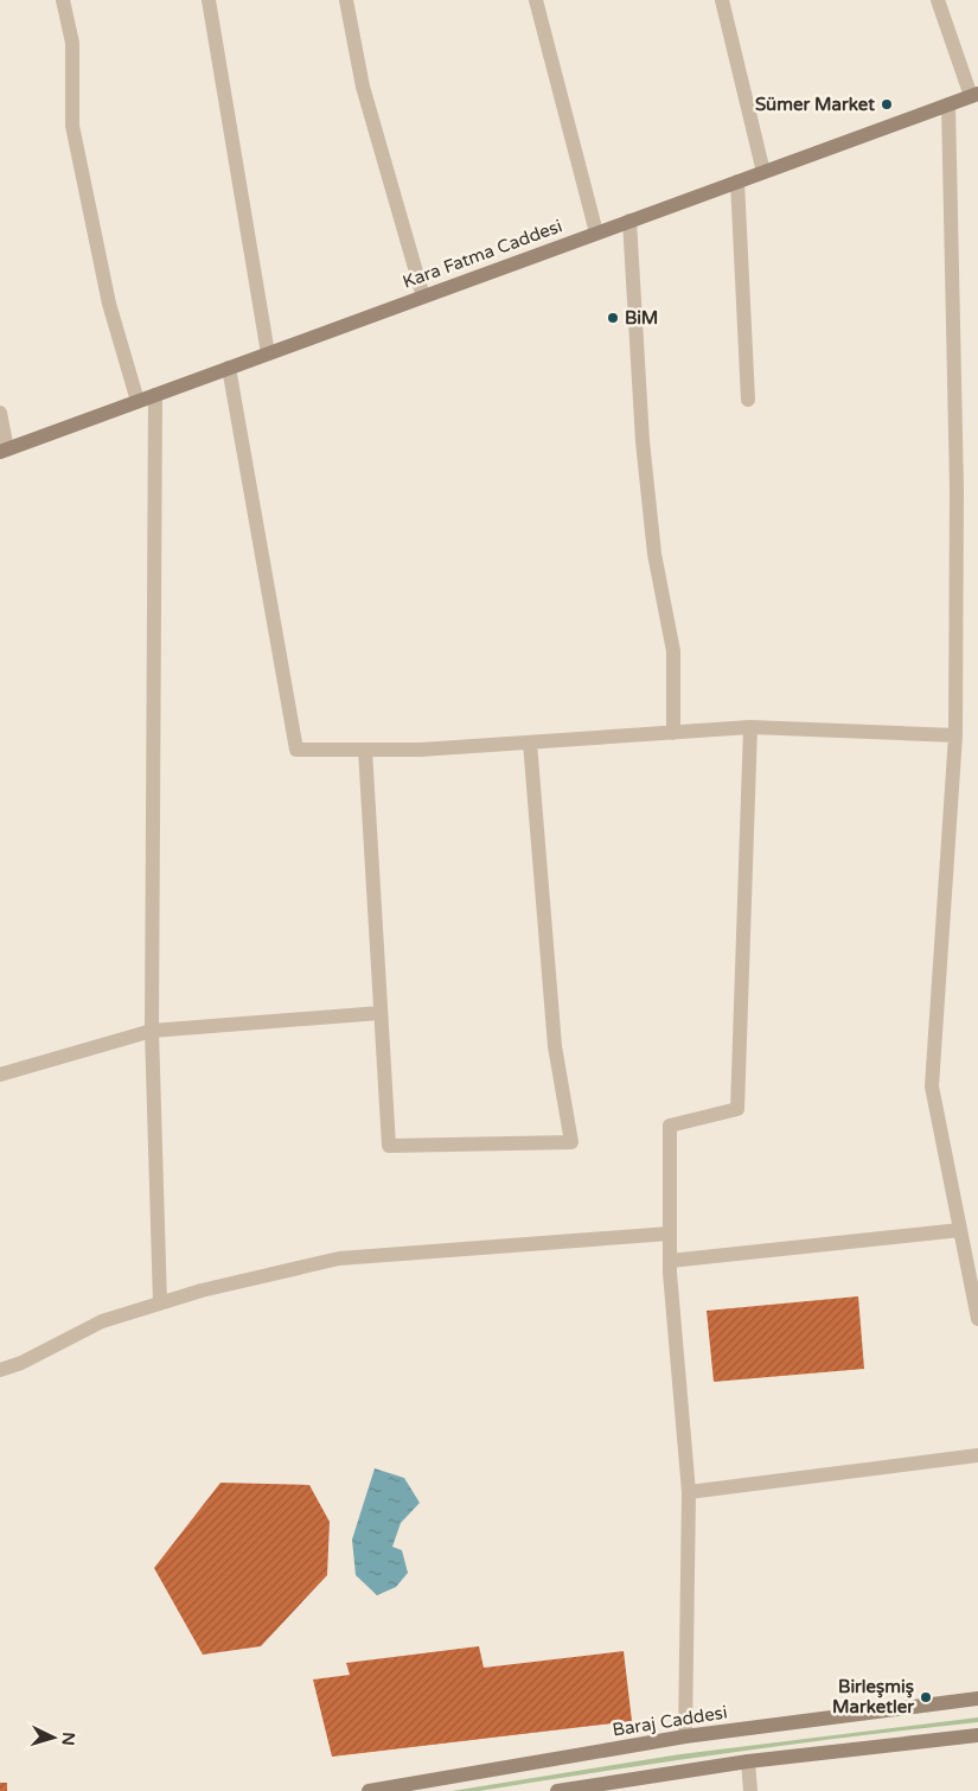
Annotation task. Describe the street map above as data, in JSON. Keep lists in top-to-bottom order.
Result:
{
  "streets": {
    "main road": ["Kara Fatma Caddesi", "Baraj Caddesi"]
  },
  "places": ["Sümer Market", "BiM", "Birleşmiş Marketler"],
  "north": "right"
}
